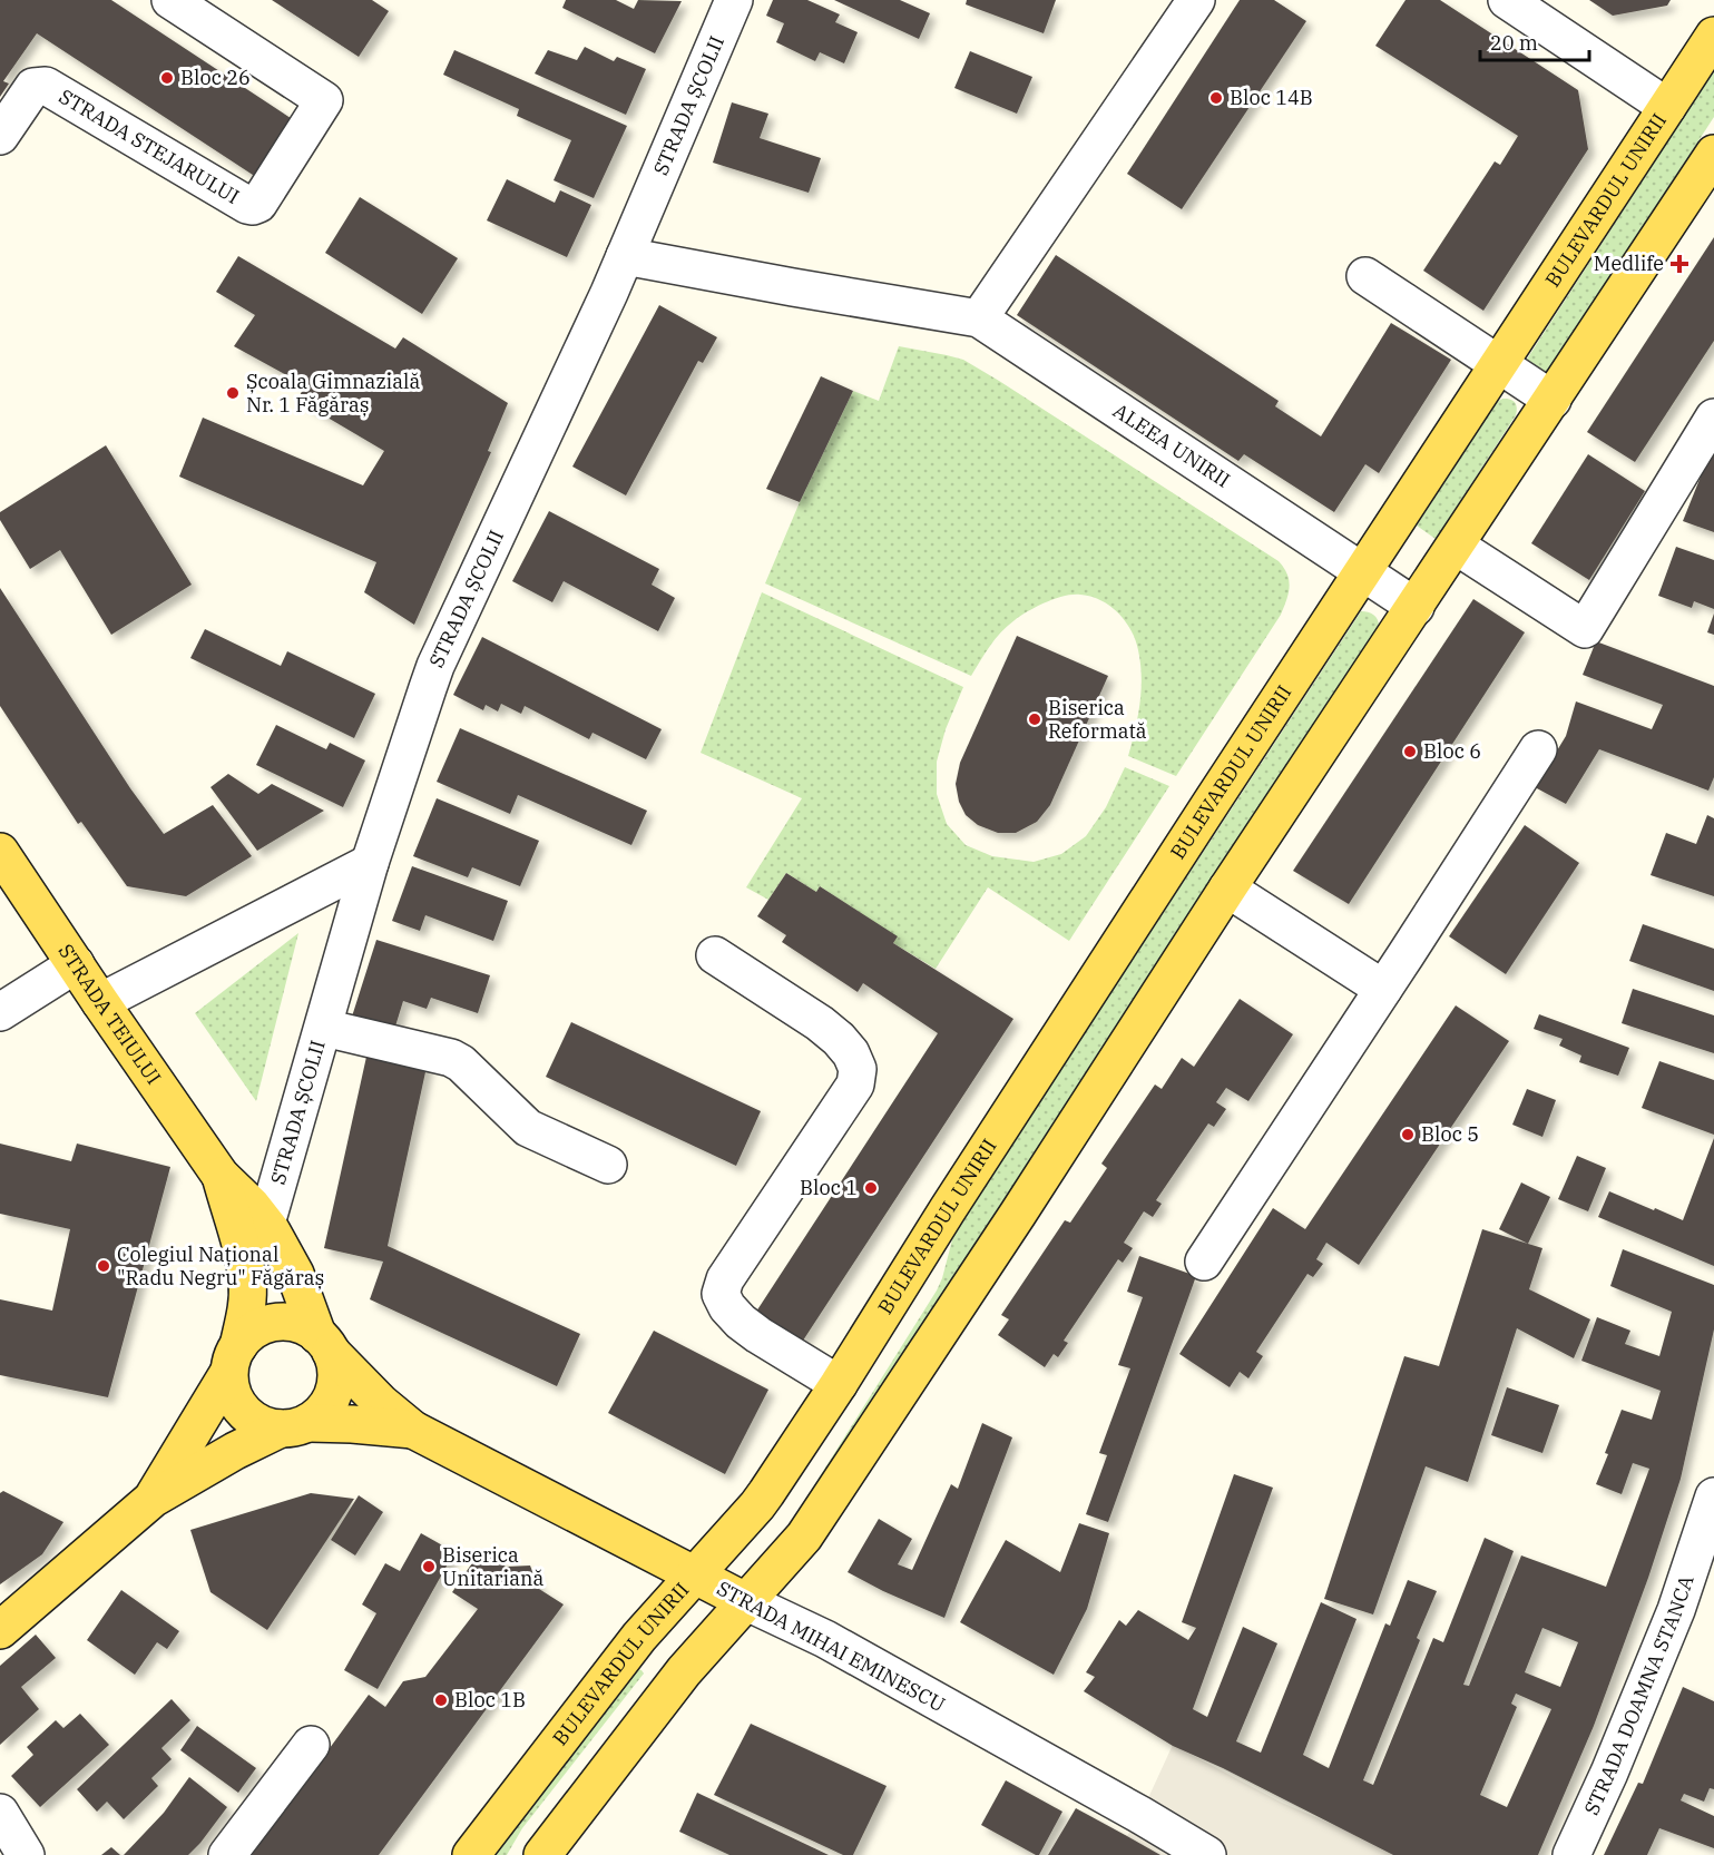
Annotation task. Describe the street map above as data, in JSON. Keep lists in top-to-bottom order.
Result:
{
  "streets": {
    "main road": [
      "STRADA ȘCOLII",
      "BULEVARDUL UNIRII",
      "STRADA TEIULUI",
      "STRADA MIHAI EMINESCU"
    ],
    "street": ["STRADA STEJARULUI", "ALEEA UNIRII", "STRADA DOAMNA STANCA"]
  },
  "crossings": [
    ["STRADA ȘCOLII", "ALEEA UNIRII"],
    ["STRADA ȘCOLII", "STRADA TEIULUI"],
    ["STRADA ȘCOLII", "STRADA MIHAI EMINESCU"],
    ["BULEVARDUL UNIRII", "ALEEA UNIRII"],
    ["BULEVARDUL UNIRII", "STRADA MIHAI EMINESCU"]
  ],
  "places": {
    "other": [
      "Bloc 26",
      "Bloc 14B",
      "Școala Gimnazială Nr. 1 Făgăraș",
      "Biserica Reformată",
      "Bloc 6",
      "Bloc 5",
      "Bloc 1",
      "Colegiul Național \"Radu Negru\" Făgăraș",
      "Biserica Unitariană",
      "Bloc 1B"
    ],
    "health": ["Medlife"]
  },
  "scale_bar": "20 m"
}
